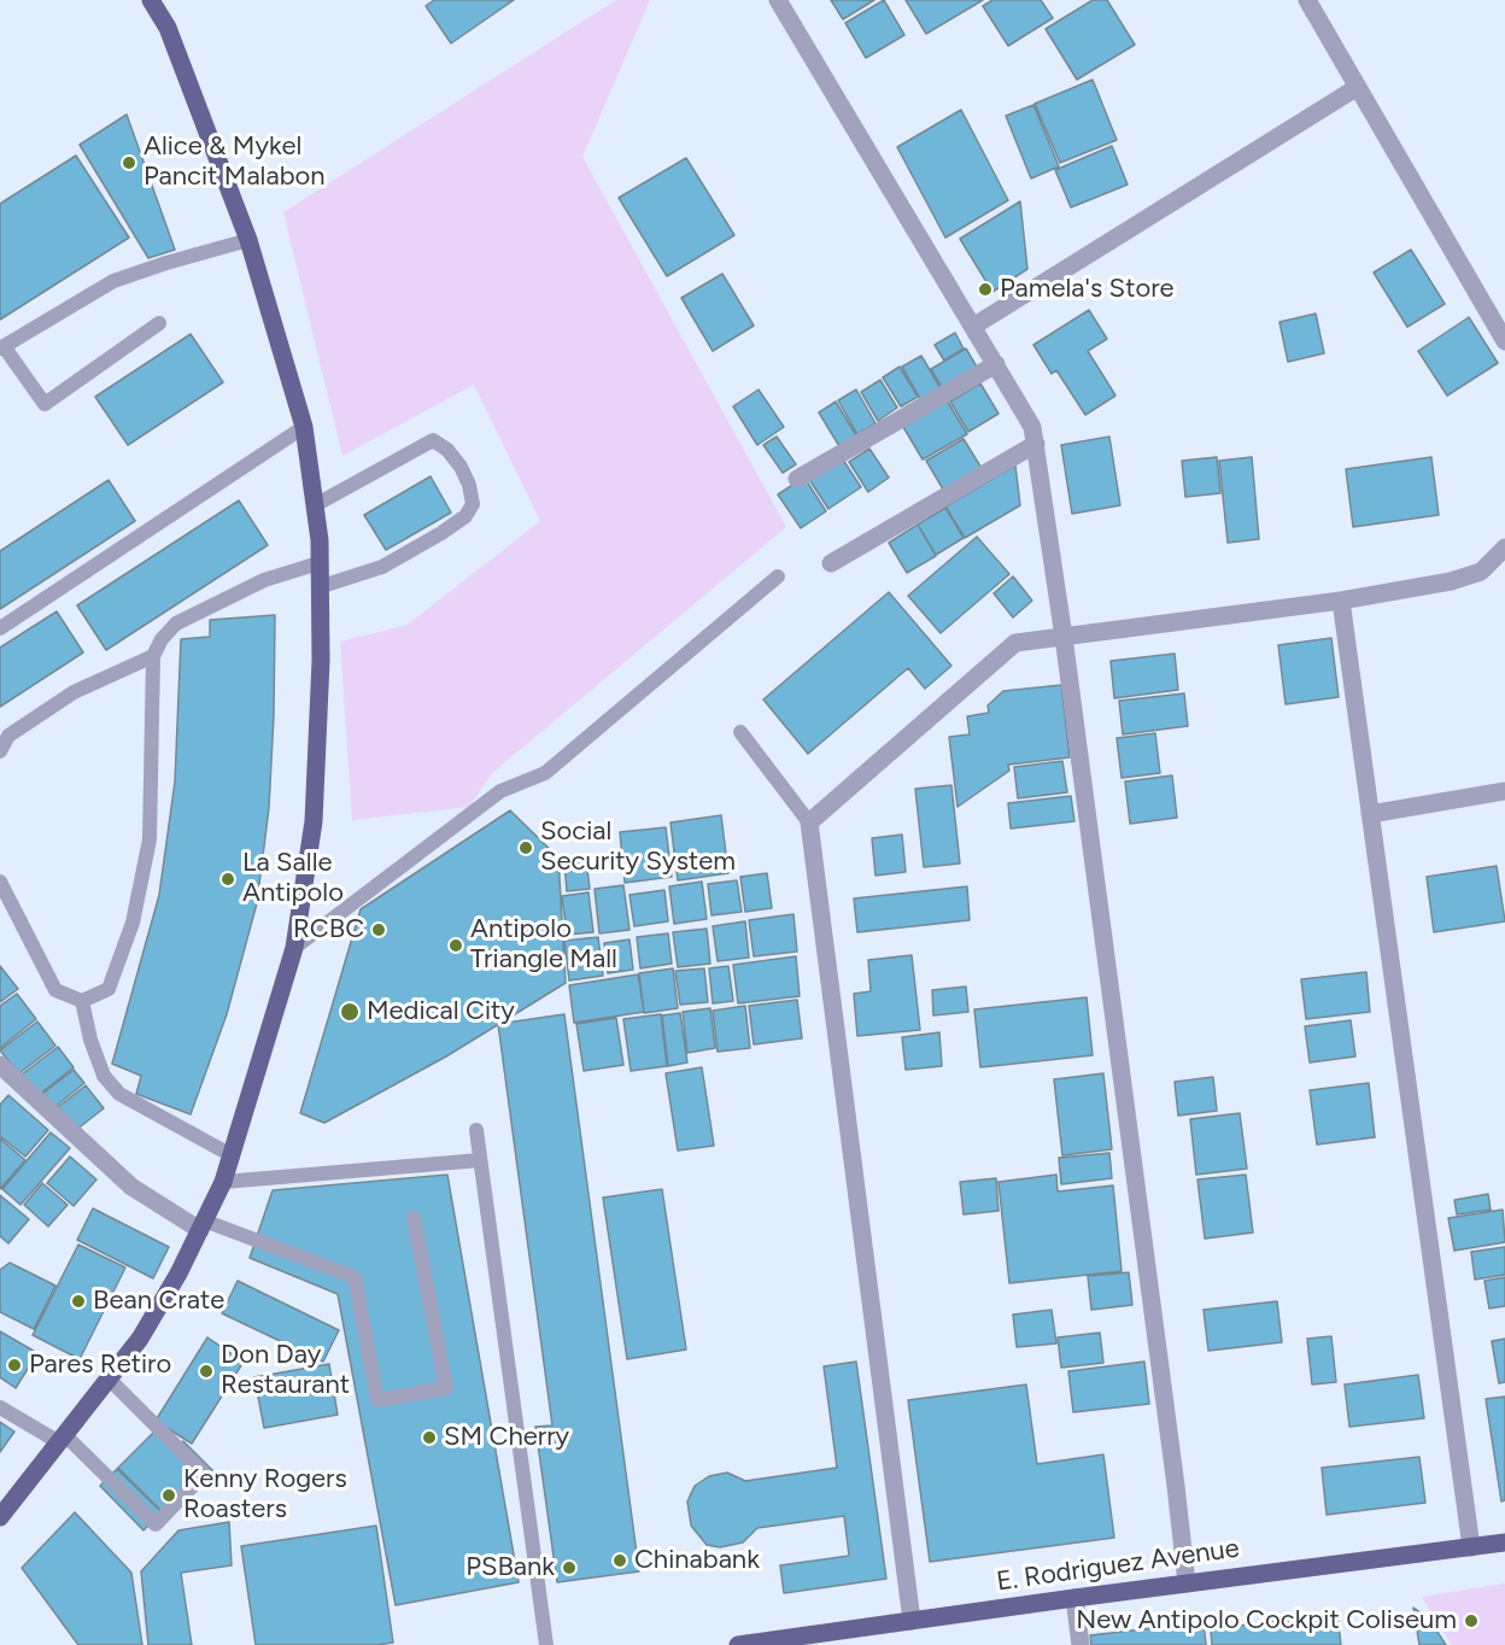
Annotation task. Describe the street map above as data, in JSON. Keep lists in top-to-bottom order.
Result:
{
  "streets": {
    "main road": ["E. Rodriguez Avenue"]
  },
  "places": [
    "Alice & Mykel Pancit Malabon",
    "Pamela's Store",
    "Social Security System",
    "La Salle Antipolo",
    "RCBC",
    "Antipolo Triangle Mall",
    "Medical City",
    "Bean Crate",
    "Pares Retiro",
    "Don Day Restaurant",
    "SM Cherry",
    "Kenny Rogers Roasters",
    "Chinabank",
    "PSBank",
    "New Antipolo Cockpit Coliseum"
  ]
}
